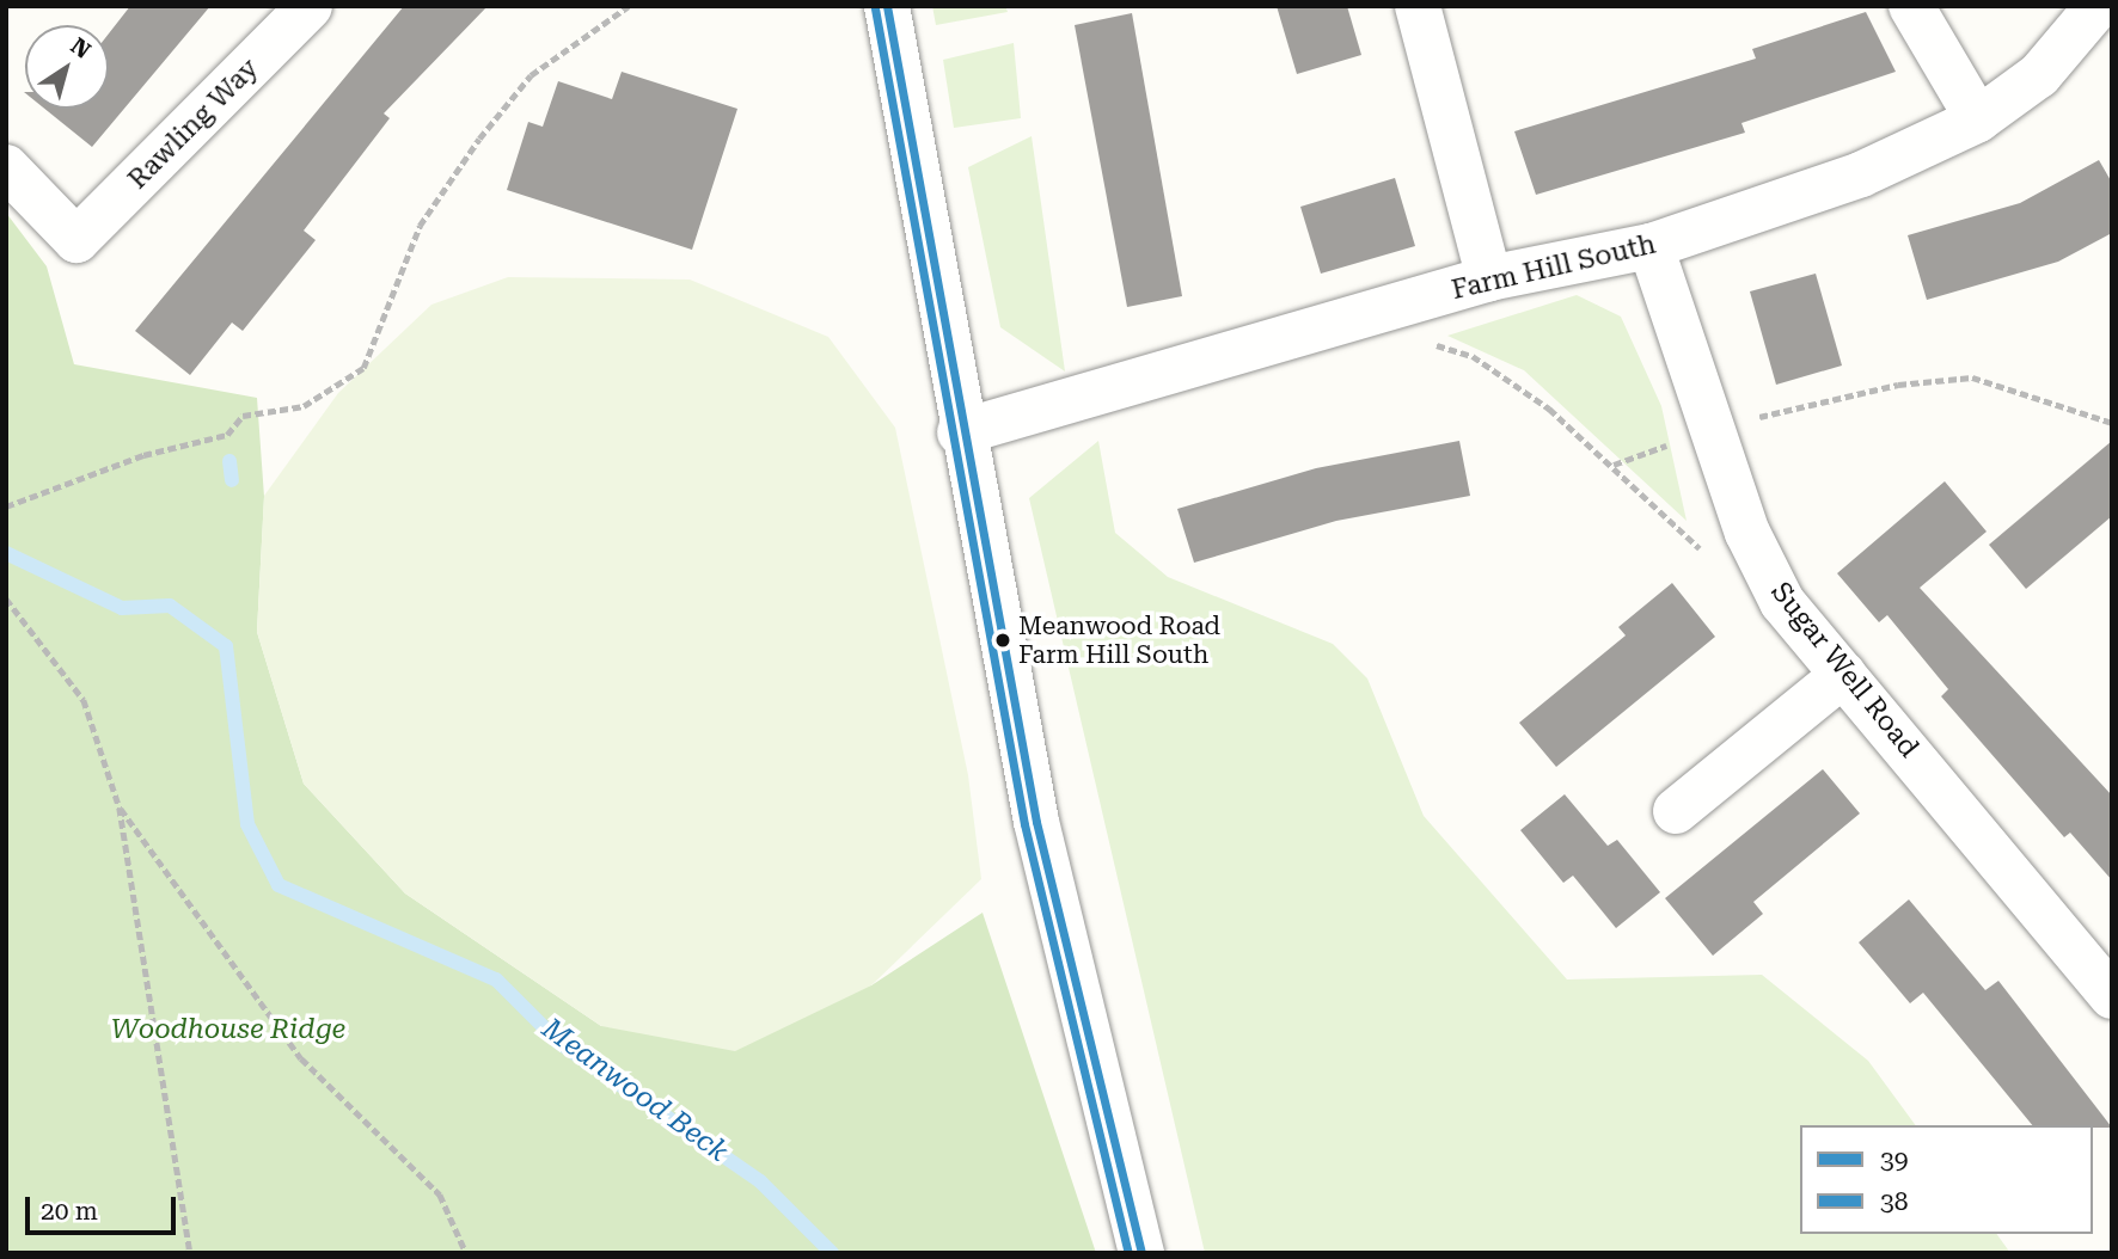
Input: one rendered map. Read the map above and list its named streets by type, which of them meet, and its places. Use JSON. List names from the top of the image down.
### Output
{
  "streets": {
    "street": ["Rawling Way", "Farm Hill South", "Sugar Well Road"]
  },
  "crossings": [
    ["Farm Hill South", "Sugar Well Road"]
  ],
  "water": ["Meanwood Beck"],
  "parks": ["Woodhouse Ridge"],
  "places": ["Meanwood Road Farm Hill South"],
  "lines": ["transit line 39", "transit line 38"],
  "legend": ["39", "38"],
  "scale_bar": "20 m",
  "north": "top right"
}
